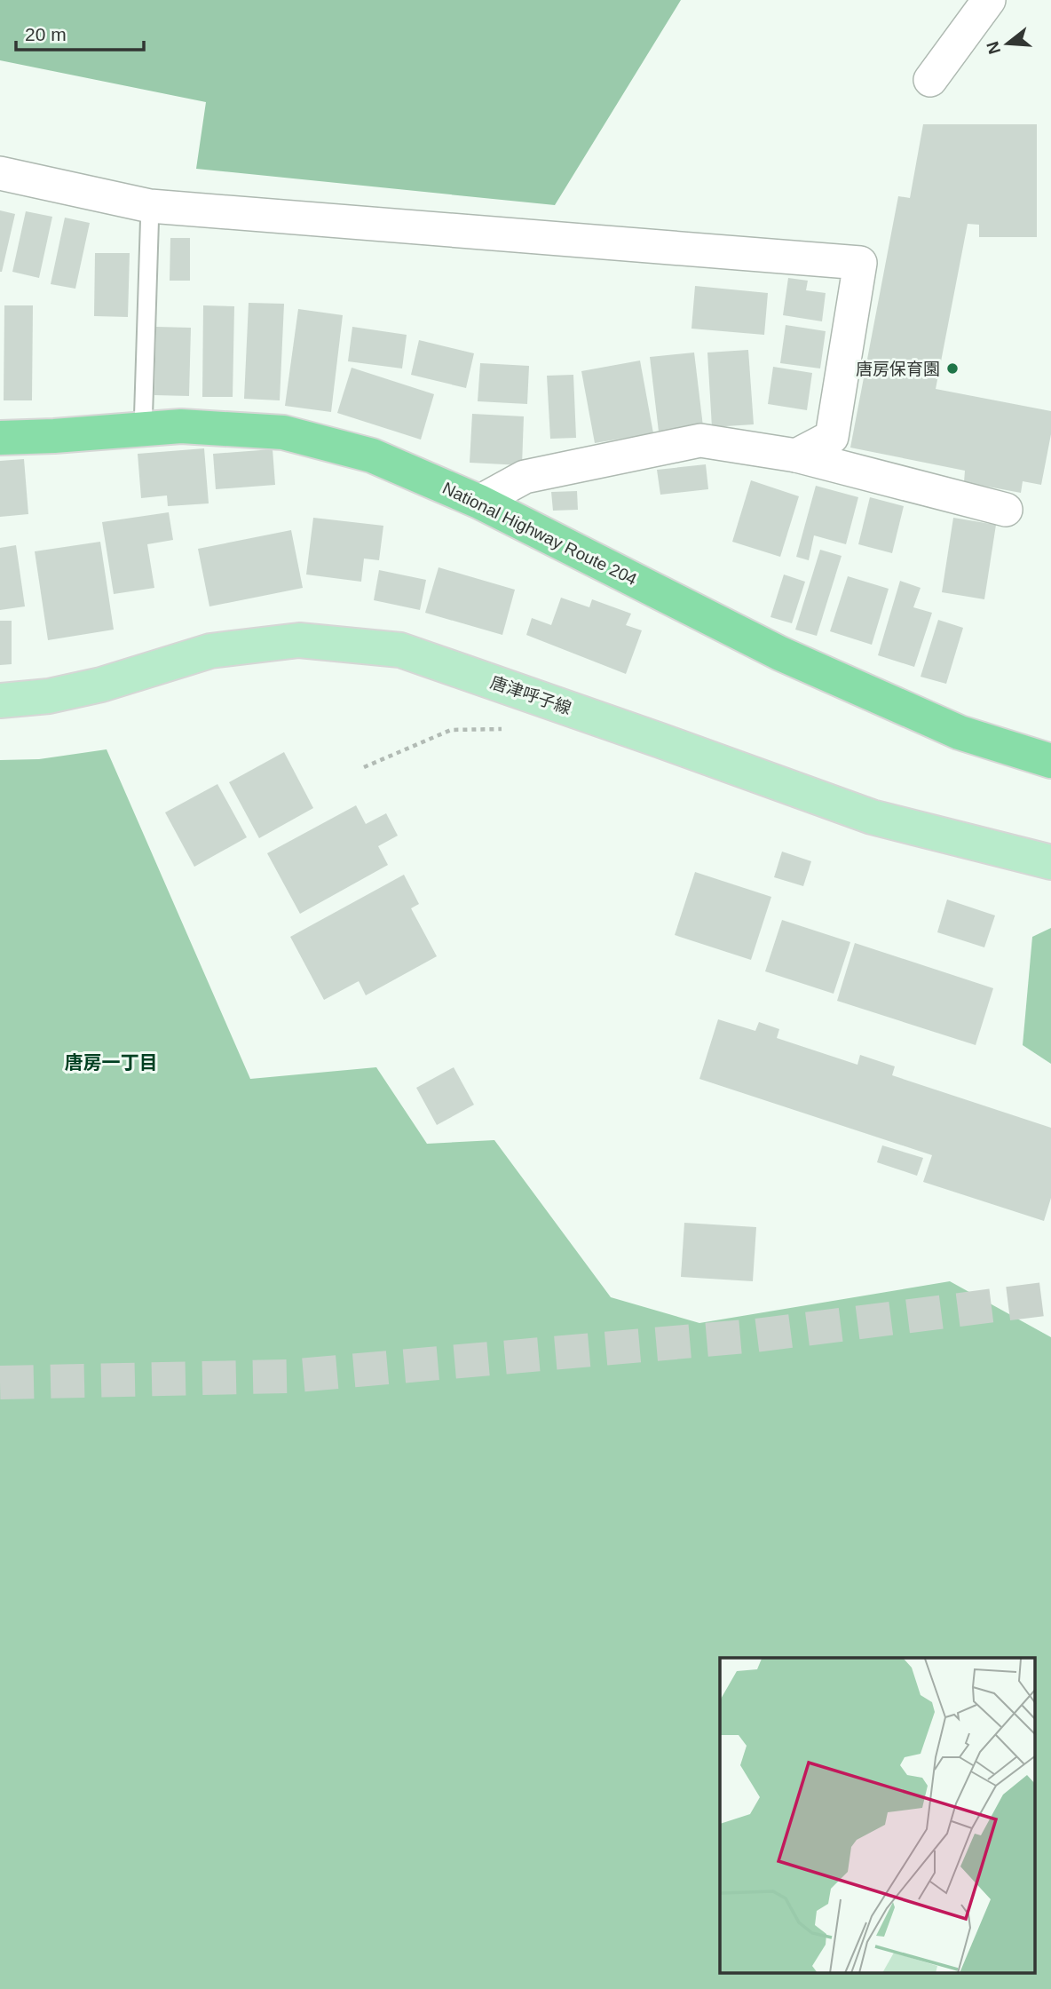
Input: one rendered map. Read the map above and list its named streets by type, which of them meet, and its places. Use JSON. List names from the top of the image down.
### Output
{
  "streets": {
    "highway": ["National Highway Route 204"],
    "main road": ["唐津呼子線"]
  },
  "districts": ["唐房一丁目"],
  "places": ["唐房保育園"],
  "scale_bar": "20 m",
  "north": "left"
}
